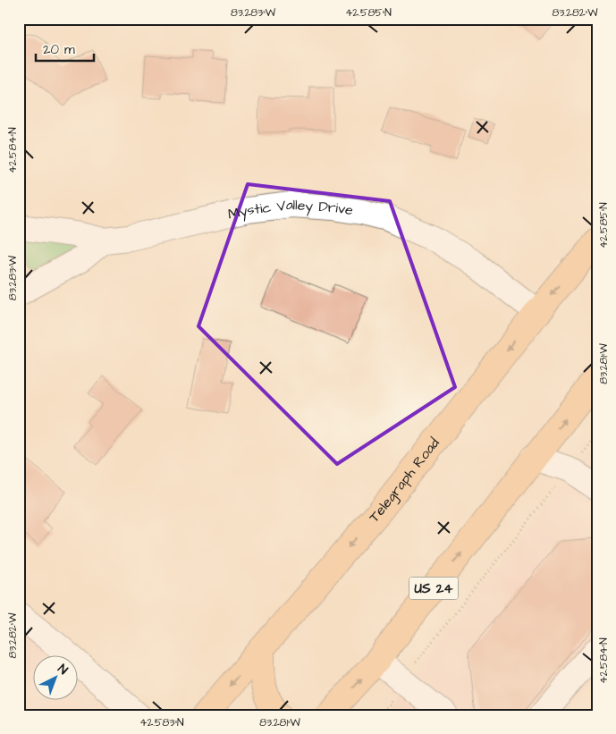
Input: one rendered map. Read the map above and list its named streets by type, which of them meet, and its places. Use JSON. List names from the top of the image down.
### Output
{
  "streets": {
    "highway": ["Telegraph Road", "US 24"],
    "street": ["Mystic Valley Drive"]
  },
  "crossings": [
    ["Mystic Valley Drive", "Telegraph Road"]
  ],
  "scale_bar": "20 m",
  "north": "top right",
  "coordinates": [
    "83.283°W",
    "42.585°N",
    "83.282°W",
    "42.584°N",
    "83.281°W",
    "42.583°N"
  ]
}
